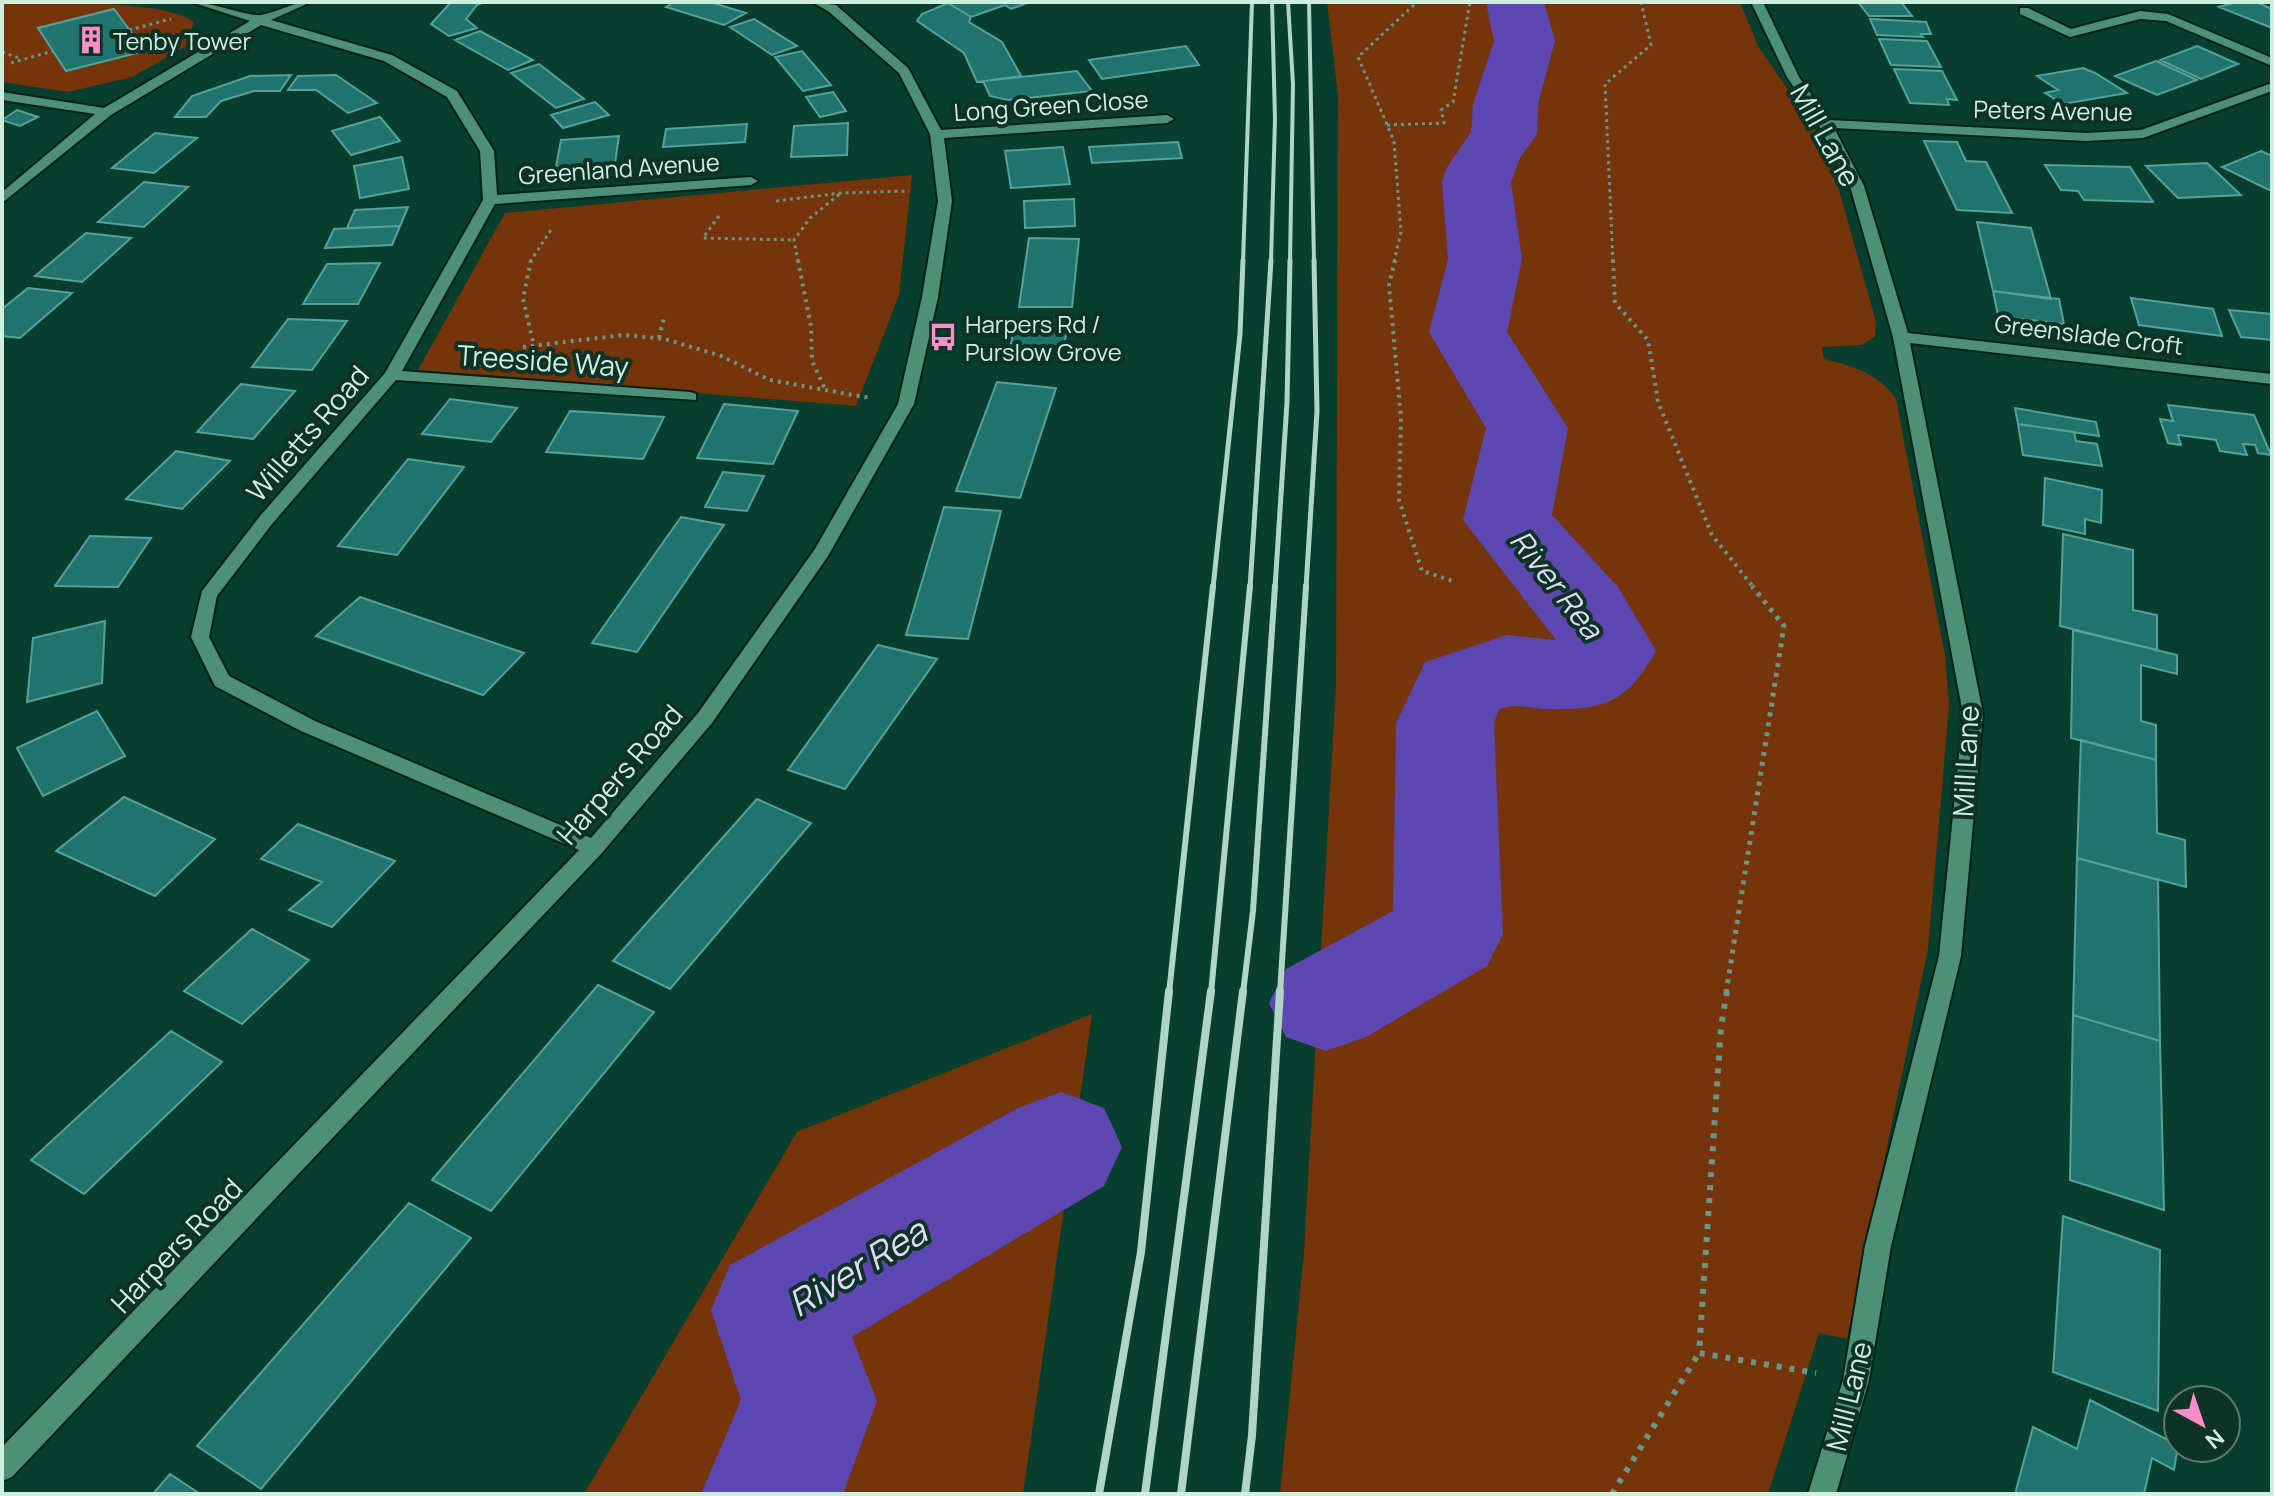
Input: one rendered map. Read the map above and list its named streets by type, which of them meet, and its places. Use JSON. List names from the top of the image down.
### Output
{
  "streets": {
    "street": [
      "Long Green Close",
      "Peters Avenue",
      "Mill Lane",
      "Greenland Avenue",
      "Greenslade Croft",
      "Treeside Way",
      "Willetts Road",
      "Harpers Road"
    ]
  },
  "crossings": [
    ["Long Green Close", "Harpers Road"],
    ["Peters Avenue", "Mill Lane"],
    ["Mill Lane", "Greenslade Croft"],
    ["Greenland Avenue", "Willetts Road"],
    ["Treeside Way", "Willetts Road"],
    ["Willetts Road", "Harpers Road"]
  ],
  "water": ["River Rea"],
  "places": {
    "building": ["Tenby Tower"],
    "bus stop": ["Harpers Rd / Purslow Grove"]
  },
  "north": "bottom right"
}
